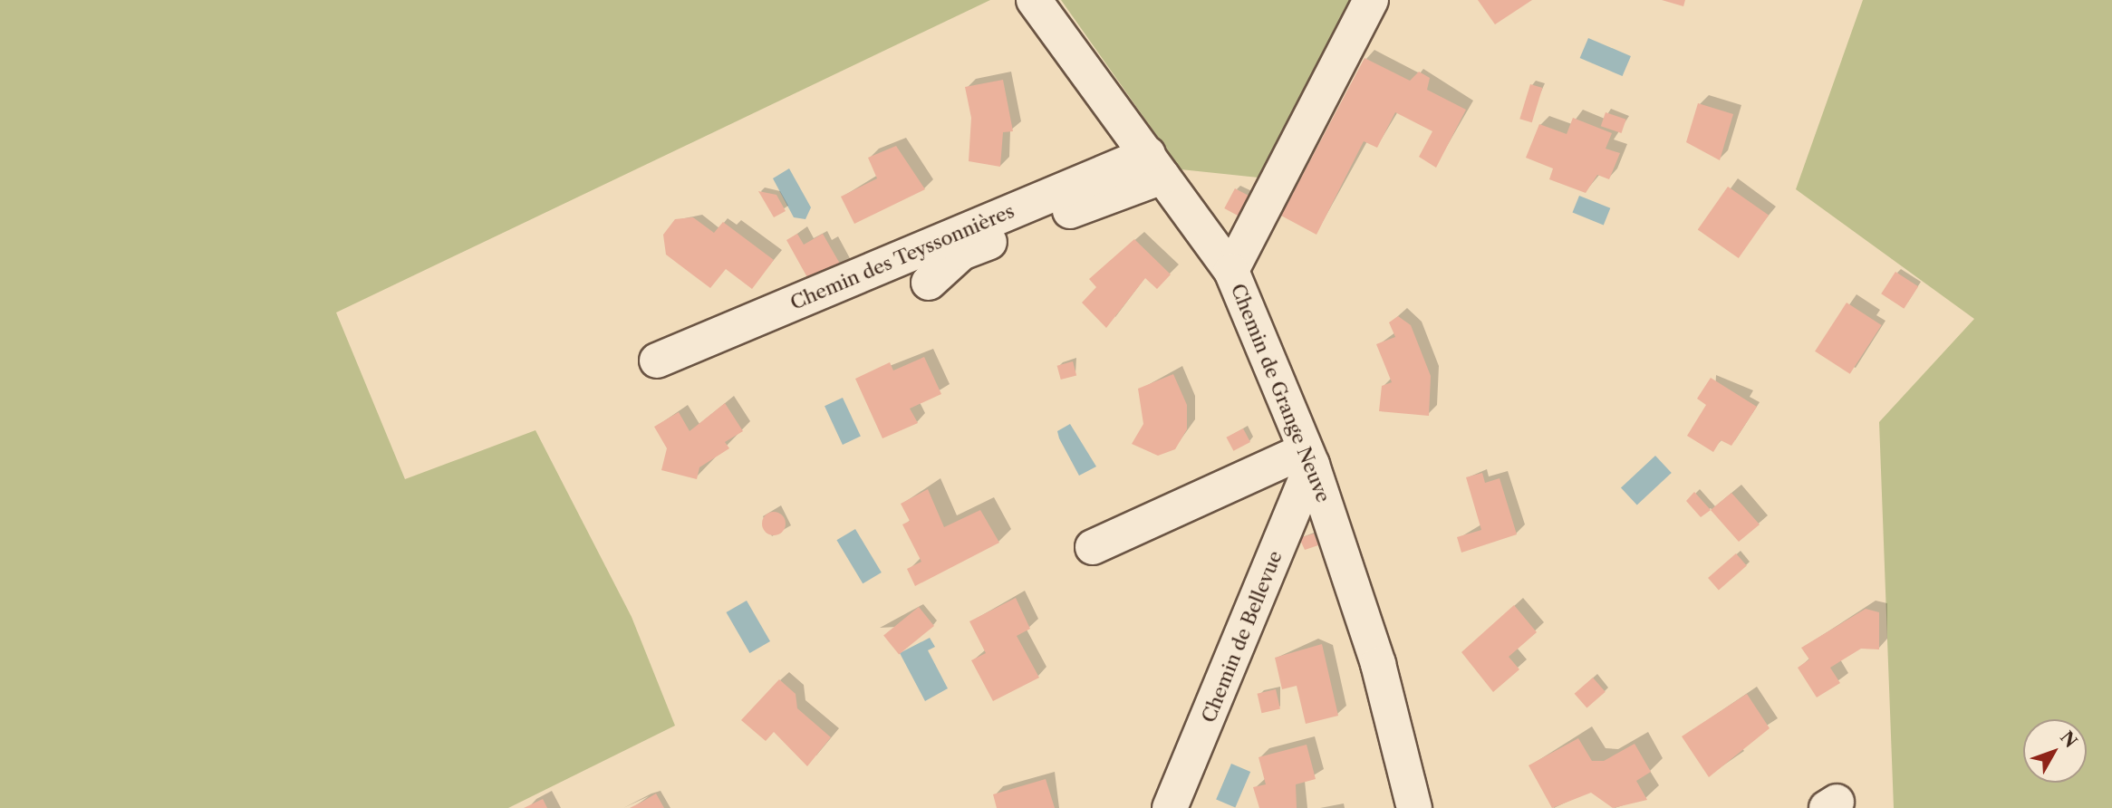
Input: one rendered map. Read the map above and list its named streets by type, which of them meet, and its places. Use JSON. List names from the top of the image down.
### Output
{
  "streets": {
    "street": ["Chemin des Teyssonnières", "Chemin de Grange Neuve", "Chemin de Bellevue"]
  },
  "crossings": [
    ["Chemin de Grange Neuve", "Chemin de Bellevue"]
  ],
  "north": "top right"
}
